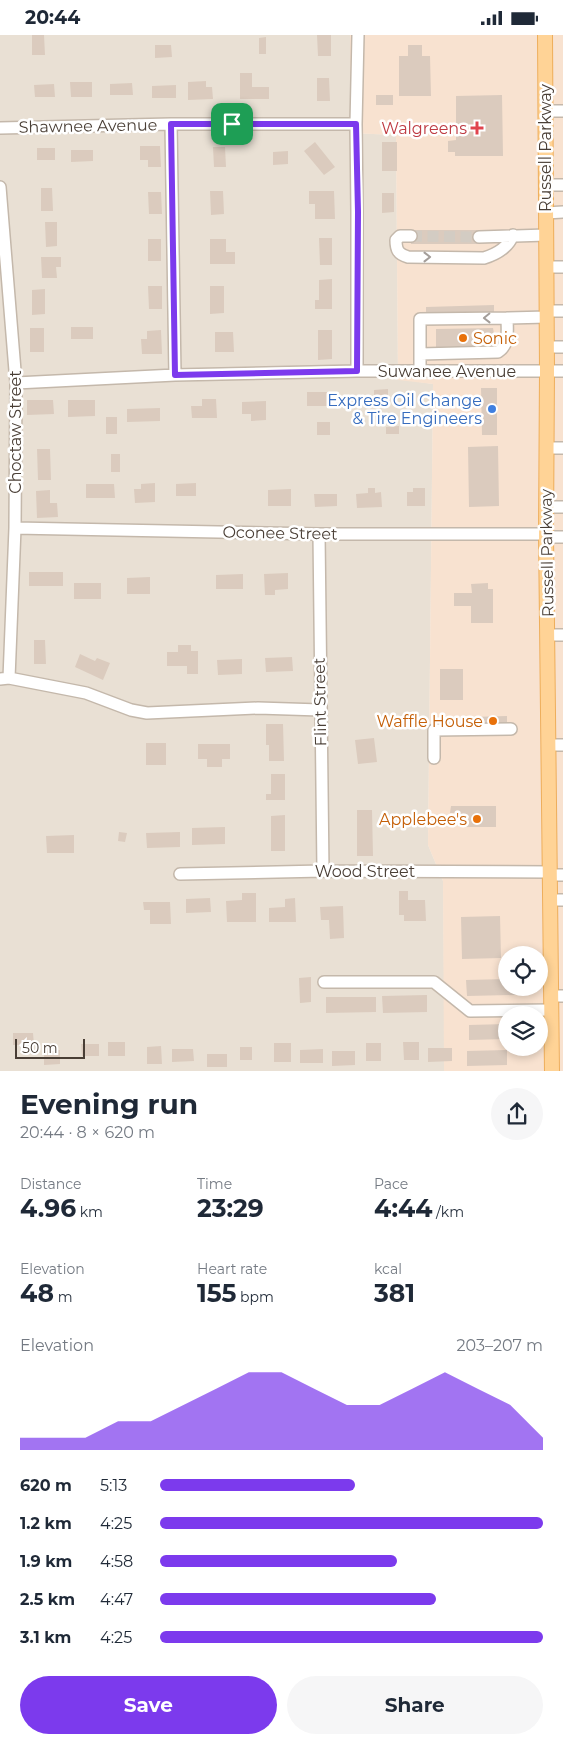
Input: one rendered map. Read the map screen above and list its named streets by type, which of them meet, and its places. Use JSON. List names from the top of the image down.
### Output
{
  "streets": {
    "main road": ["Russell Parkway"],
    "street": [
      "Shawnee Avenue",
      "Suwanee Avenue",
      "Choctaw Street",
      "Oconee Street",
      "Flint Street",
      "Wood Street"
    ]
  },
  "crossings": [
    ["Russell Parkway", "Suwanee Avenue"],
    ["Russell Parkway", "Oconee Street"],
    ["Russell Parkway", "Wood Street"],
    ["Suwanee Avenue", "Choctaw Street"],
    ["Choctaw Street", "Oconee Street"],
    ["Oconee Street", "Flint Street"],
    ["Flint Street", "Wood Street"]
  ],
  "places": {
    "health": ["Walgreens"],
    "other": [
      "Sonic",
      "Express Oil Change & Tire Engineers",
      "Waffle House",
      "Applebee's"
    ]
  },
  "scale_bar": "50 m",
  "page": {
    "status": "20:44",
    "scale": "50 m",
    "heading": ["Evening run", "20:44 · 8 × 620 m"],
    "stats": [
      ["Distance", "4.96 km"],
      ["Time", "23:29"],
      ["Pace", "4:44 /km"],
      ["Elevation", "48 m"],
      ["Heart rate", "155 bpm"],
      ["kcal", "381"]
    ],
    "chart": ["Elevation", "203–207 m"],
    "list": [
      {
        "name": "620 m",
        "note": "5:13"
      },
      {
        "name": "1.2 km",
        "note": "4:25"
      },
      {
        "name": "1.9 km",
        "note": "4:58"
      },
      {
        "name": "2.5 km",
        "note": "4:47"
      },
      {
        "name": "3.1 km",
        "note": "4:25"
      }
    ],
    "buttons": ["Save", "Share"]
  }
}
